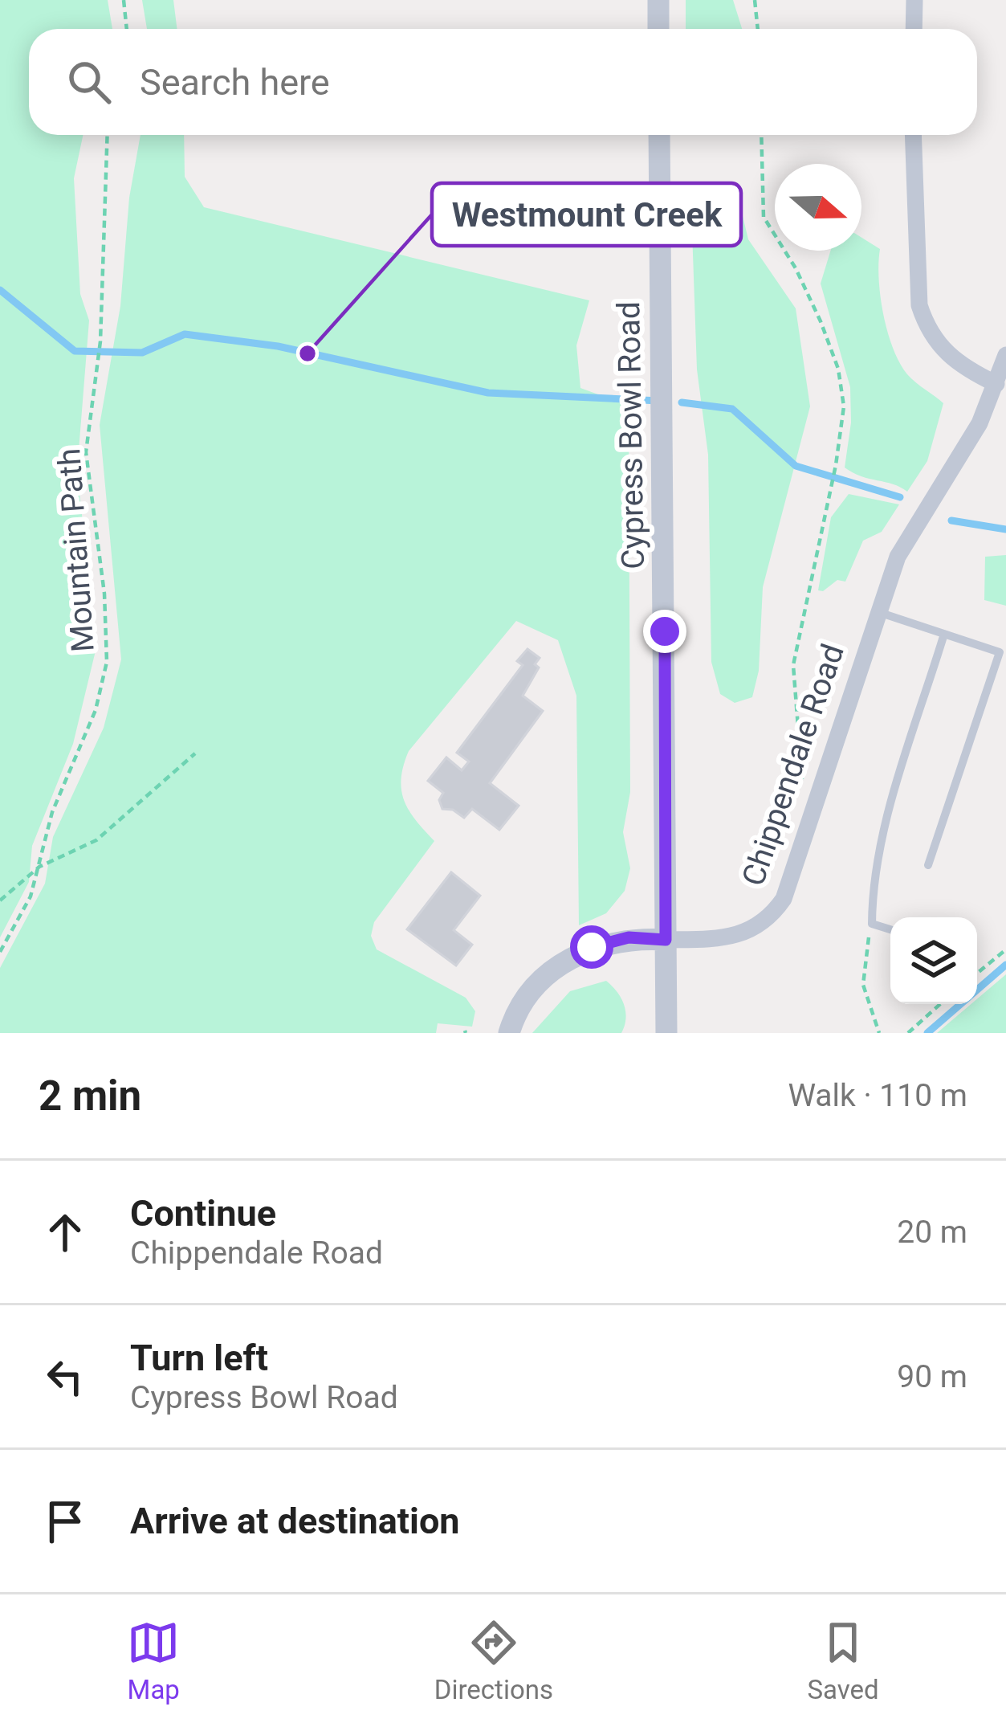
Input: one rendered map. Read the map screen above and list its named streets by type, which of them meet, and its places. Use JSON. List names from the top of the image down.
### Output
{
  "streets": {
    "street": ["Cypress Bowl Road", "Chippendale Road"],
    "path": ["Mountain Path"]
  },
  "crossings": [
    ["Cypress Bowl Road", "Chippendale Road"]
  ],
  "places": ["Westmount Creek"],
  "north": "right",
  "page": {
    "search": "Search here",
    "heading": ["2 min", "Walk · 110 m"],
    "list": [
      ["Continue", "Chippendale Road", "20 m"],
      ["Turn left", "Cypress Bowl Road", "90 m"],
      "Arrive at destination"
    ],
    "nav": ["Map", "Directions", "Saved"]
  }
}
